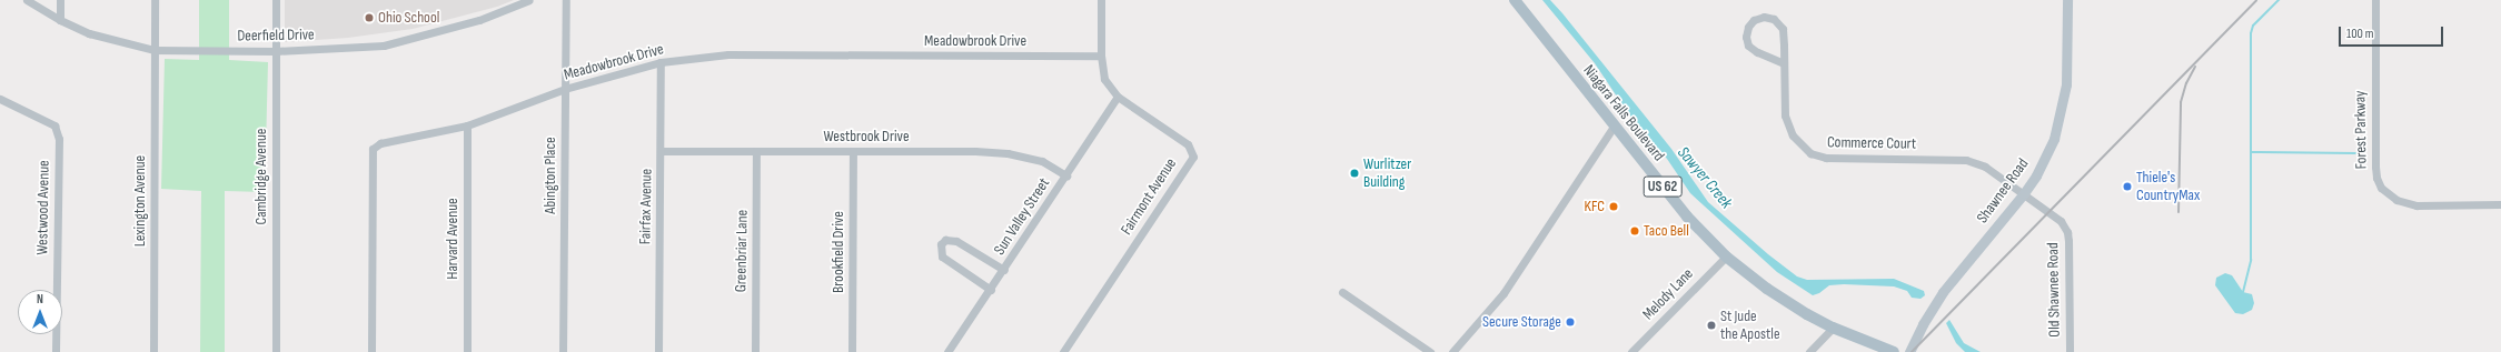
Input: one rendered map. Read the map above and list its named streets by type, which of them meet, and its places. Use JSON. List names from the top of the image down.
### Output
{
  "streets": {
    "main road": ["Niagara Falls Boulevard", "US 62", "Shawnee Road"],
    "street": [
      "Deerfield Drive",
      "Meadowbrook Drive",
      "Forest Parkway",
      "Westbrook Drive",
      "Commerce Court",
      "Abington Place",
      "Cambridge Avenue",
      "Fairmont Avenue",
      "Lexington Avenue",
      "Fairfax Avenue",
      "Westwood Avenue",
      "Sun Valley Street",
      "Harvard Avenue",
      "Greenbriar Lane",
      "Brookfield Drive",
      "Old Shawnee Road",
      "Melody Lane"
    ]
  },
  "crossings": [
    ["Deerfield Drive", "Cambridge Avenue"],
    ["Deerfield Drive", "Lexington Avenue"],
    ["Meadowbrook Drive", "Abington Place"],
    ["Meadowbrook Drive", "Fairmont Avenue"],
    ["Meadowbrook Drive", "Fairfax Avenue"],
    ["Meadowbrook Drive", "Harvard Avenue"],
    ["Niagara Falls Boulevard", "Melody Lane"],
    ["Westbrook Drive", "Fairfax Avenue"],
    ["Westbrook Drive", "Sun Valley Street"],
    ["Westbrook Drive", "Greenbriar Lane"],
    ["Westbrook Drive", "Brookfield Drive"],
    ["Commerce Court", "Shawnee Road"],
    ["Commerce Court", "Old Shawnee Road"],
    ["Shawnee Road", "Old Shawnee Road"],
    ["Fairmont Avenue", "Sun Valley Street"]
  ],
  "water": ["Sawyer Creek"],
  "places": [
    "Ohio School",
    "Wurlitzer Building",
    "Thiele's CountryMax",
    "KFC",
    "Taco Bell",
    "Secure Storage",
    "St Jude the Apostle"
  ],
  "scale_bar": "100 m",
  "north": "top"
}
